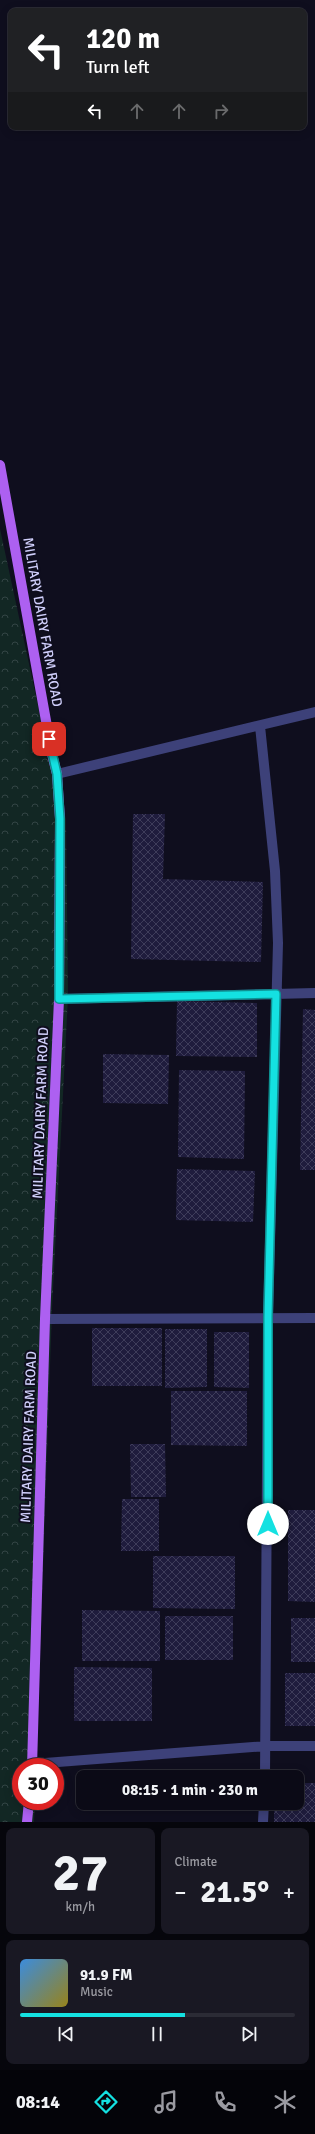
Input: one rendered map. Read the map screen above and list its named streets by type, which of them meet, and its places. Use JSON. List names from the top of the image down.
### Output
{
  "streets": {
    "main road": ["MILITARY DAIRY FARM ROAD"]
  },
  "page": {
    "turn": ["120 m", "Turn left"],
    "limit": "30",
    "trip": "08:15 · 1 min · 230 m",
    "tile": [
      ["27", "km/h"],
      "Climate"
    ],
    "heat": ["−", "21.5°", "+"],
    "song": ["91.9 FM", "Music"],
    "tabs": "08:14"
  }
}
